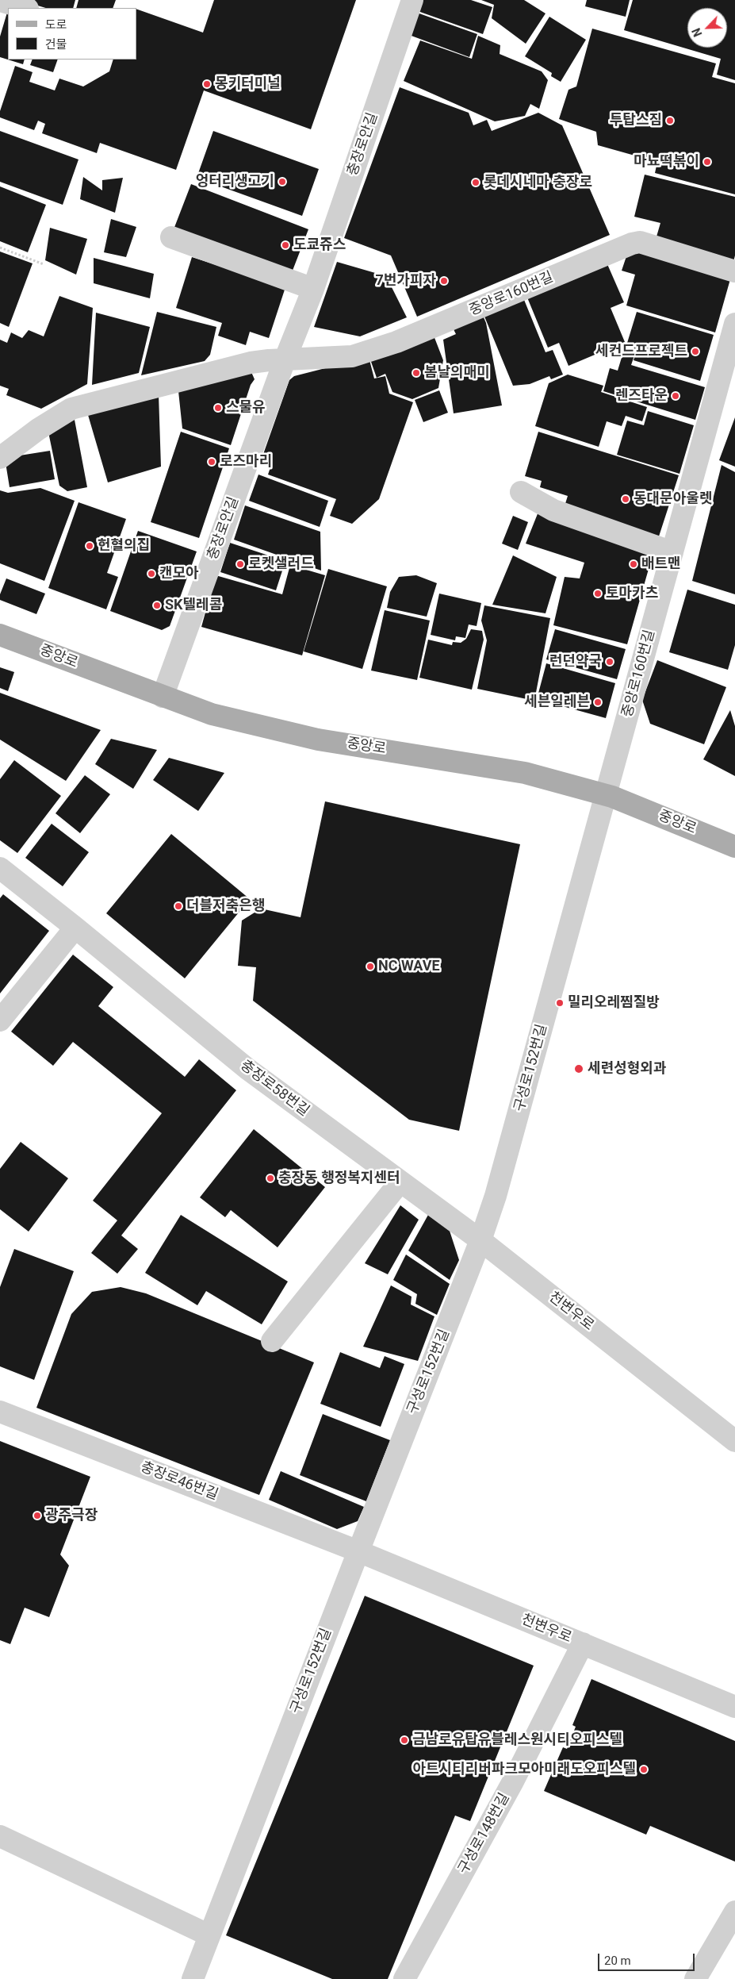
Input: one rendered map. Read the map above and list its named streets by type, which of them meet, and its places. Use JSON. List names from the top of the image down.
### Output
{
  "streets": {
    "main road": ["중앙로"],
    "street": [
      "충장로안길",
      "중앙로160번길",
      "구성로152번길",
      "충장로58번길",
      "천변우로",
      "충장로46번길",
      "구성로148번길"
    ]
  },
  "crossings": [
    ["충장로안길", "중앙로160번길"],
    ["충장로안길", "중앙로"],
    ["중앙로160번길", "중앙로"],
    ["중앙로160번길", "구성로152번길"],
    ["중앙로", "구성로152번길"],
    ["구성로152번길", "충장로58번길"],
    ["구성로152번길", "천변우로"],
    ["구성로152번길", "충장로46번길"],
    ["충장로58번길", "천변우로"],
    ["천변우로", "충장로46번길"],
    ["천변우로", "구성로148번길"]
  ],
  "places": [
    "몽키터미널",
    "투탑스짐",
    "마뇨떡볶이",
    "엉터리생고기",
    "롯데시네마 충장로",
    "도쿄쥬스",
    "7번가피자",
    "세컨드프로젝트",
    "봄날의매미",
    "렌즈타운",
    "스물유",
    "로즈마리",
    "동대문아울렛",
    "헌혈의집",
    "로켓샐러드",
    "배트맨",
    "캔모아",
    "토마카츠",
    "SK텔레콤",
    "런던약국",
    "세븐일레븐",
    "더블저축은행",
    "NC WAVE",
    "밀리오레찜질방",
    "세련성형외과",
    "충장동 행정복지센터",
    "광주극장",
    "금남로유탑유블레스원시티오피스텔",
    "아트시티리버파크모아미래도오피스텔"
  ],
  "legend": ["도로", "건물"],
  "scale_bar": "20 m",
  "north": "bottom left"
}
